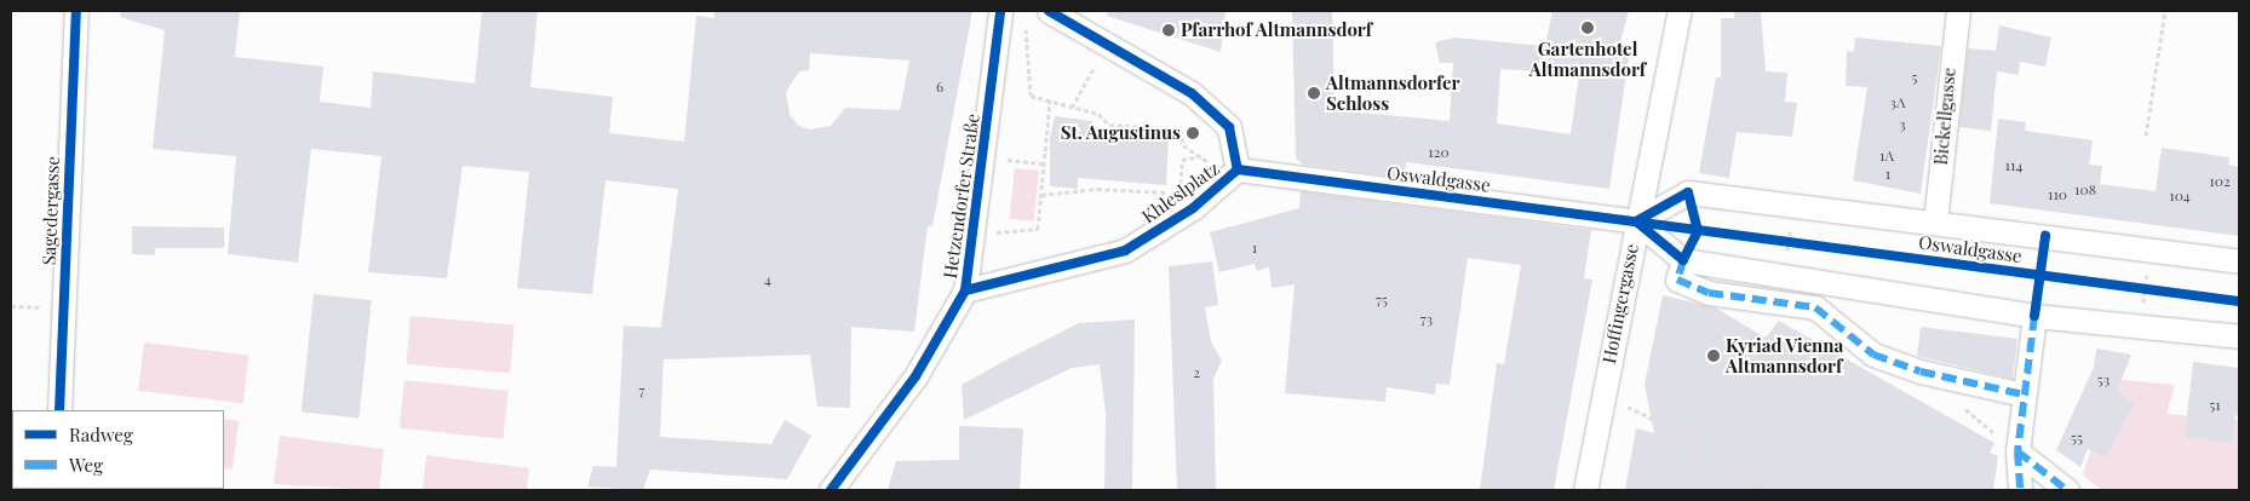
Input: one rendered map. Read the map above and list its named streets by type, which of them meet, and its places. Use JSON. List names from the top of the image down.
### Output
{
  "streets": {
    "street": [
      "Bickellgasse",
      "Oswaldgasse",
      "Khleslplatz",
      "Hetzendorfer Straße",
      "Sagedergasse",
      "Hoffingergasse"
    ]
  },
  "crossings": [
    ["Bickellgasse", "Oswaldgasse"],
    ["Oswaldgasse", "Khleslplatz"],
    ["Oswaldgasse", "Hoffingergasse"],
    ["Khleslplatz", "Hetzendorfer Straße"]
  ],
  "places": [
    "Gartenhotel Altmannsdorf",
    "Pfarrhof Altmannsdorf",
    "Altmannsdorfer Schloss",
    "St. Augustinus",
    "Kyriad Vienna Altmannsdorf"
  ],
  "house_numbers": [
    "5",
    "6",
    "3A",
    "3",
    "120",
    "1A",
    "114",
    "1",
    "102",
    "108",
    "110",
    "104",
    "1",
    "4",
    "75",
    "73",
    "2",
    "53",
    "7",
    "51",
    "55"
  ],
  "legend": ["Radweg", "Weg"]
}
